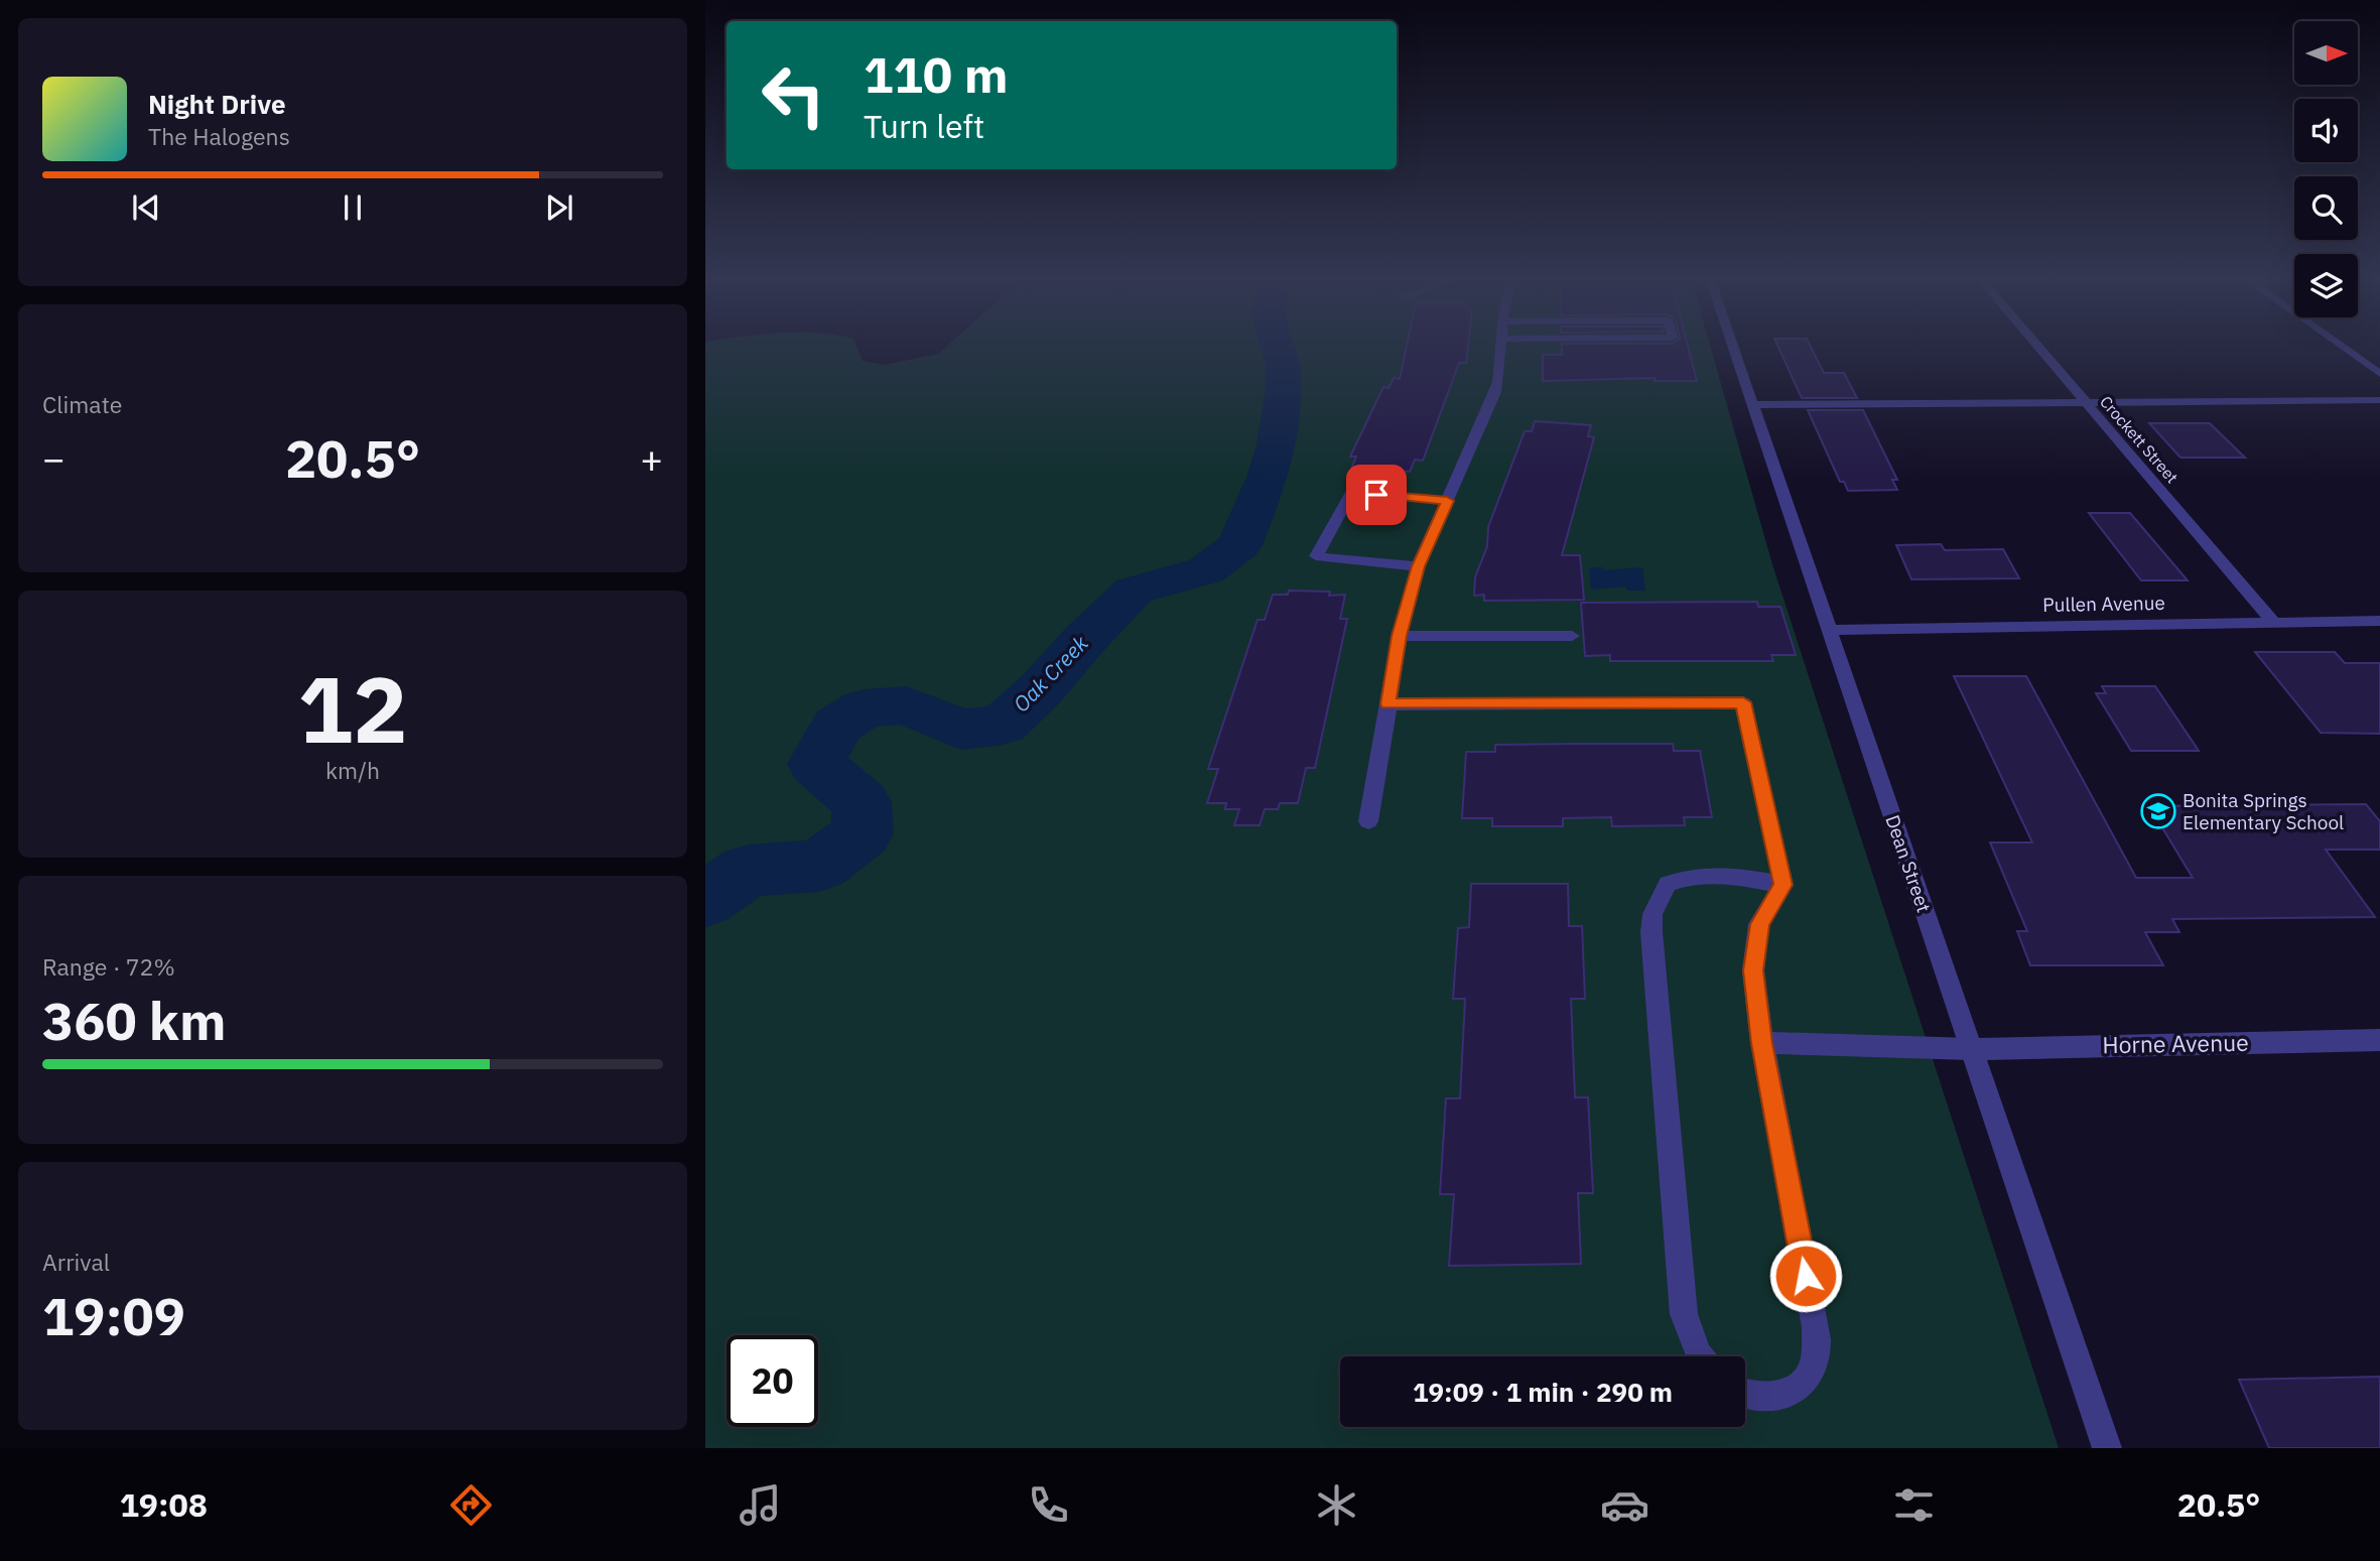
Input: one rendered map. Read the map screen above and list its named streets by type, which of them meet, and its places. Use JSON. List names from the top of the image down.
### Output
{
  "streets": {
    "street": [
      "Crockett Street",
      "Pullen Avenue",
      "Dean Street",
      "Horne Avenue"
    ]
  },
  "crossings": [
    ["Crockett Street", "Pullen Avenue"],
    ["Pullen Avenue", "Dean Street"],
    ["Dean Street", "Horne Avenue"]
  ],
  "water": ["Oak Creek"],
  "places": {
    "school or university": ["Bonita Springs Elementary School"]
  },
  "north": "right",
  "page": {
    "turn": ["110 m", "Turn left"],
    "song": ["Night Drive", "The Halogens"],
    "tile": [
      "Climate",
      ["12", "km/h"],
      ["Range · 72%", "360 km"],
      ["Arrival", "19:09"]
    ],
    "heat": ["−", "20.5°", "+"],
    "limit": "20",
    "trip": "19:09 · 1 min · 290 m",
    "tabs": ["19:08", "20.5°"]
  }
}
